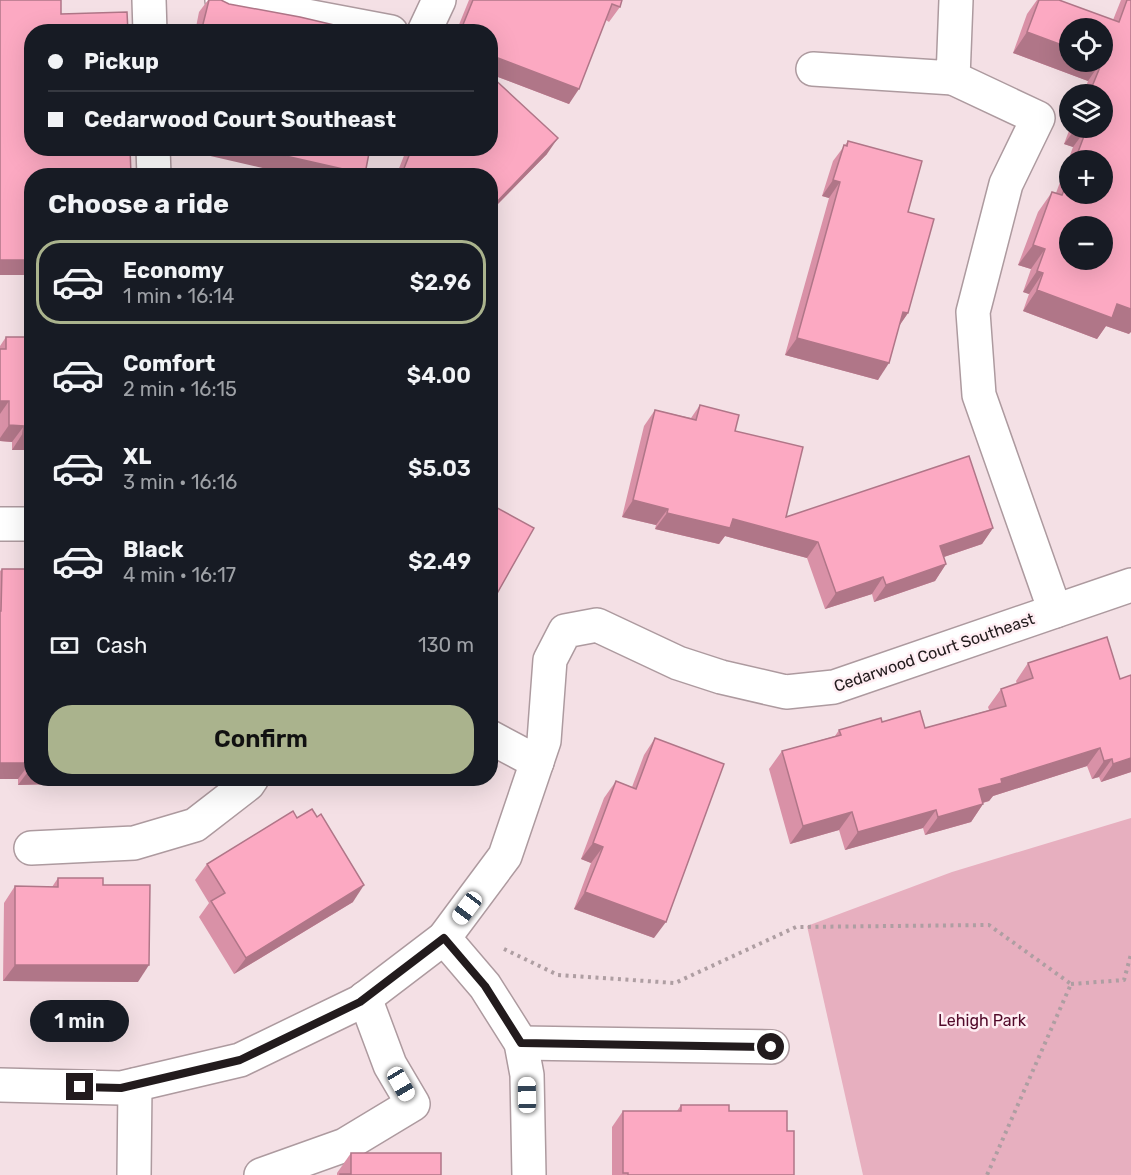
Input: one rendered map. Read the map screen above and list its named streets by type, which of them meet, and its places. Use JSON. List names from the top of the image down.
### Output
{
  "streets": {
    "street": ["Cedarwood Court Southeast"]
  },
  "parks": ["Lehigh Park"],
  "page": {
    "map_buttons": ["+", "−"],
    "banner": ["Pickup", "Cedarwood Court Southeast"],
    "heading": "Choose a ride",
    "list": [
      {
        "name": "Economy",
        "note": "1 min · 16:14",
        "value": "$2.96"
      },
      {
        "name": "Comfort",
        "note": "2 min · 16:15",
        "value": "$4.00"
      },
      {
        "name": "XL",
        "note": "3 min · 16:16",
        "value": "$5.03"
      },
      {
        "name": "Black",
        "note": "4 min · 16:17",
        "value": "$2.49"
      }
    ],
    "pay": ["Cash", "130 m"],
    "buttons": "Confirm",
    "bubble": "1 min"
  }
}
